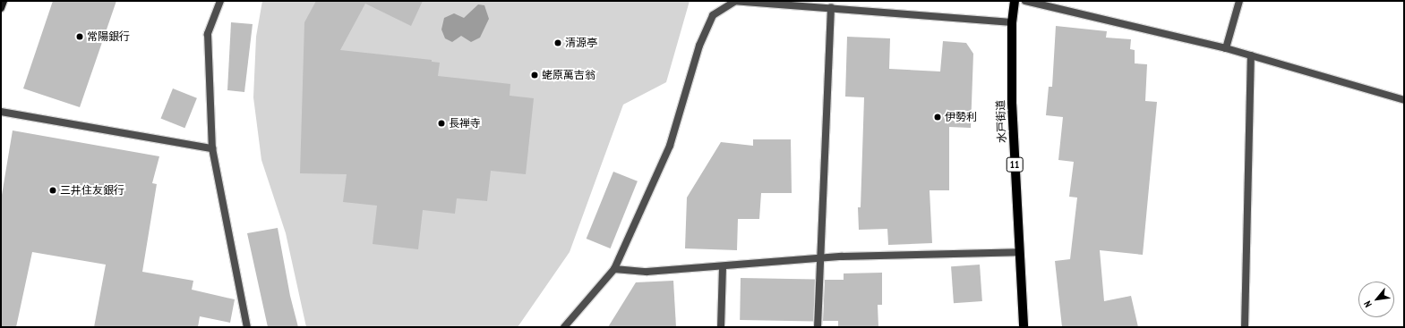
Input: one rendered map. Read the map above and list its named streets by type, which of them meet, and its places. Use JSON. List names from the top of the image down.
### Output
{
  "streets": {
    "main road": ["水戸街道", "11"]
  },
  "places": [
    "常陽銀行",
    "清源亭",
    "蛯原萬吉翁",
    "伊勢利",
    "長禅寺",
    "三井住友銀行"
  ],
  "north": "bottom left"
}
